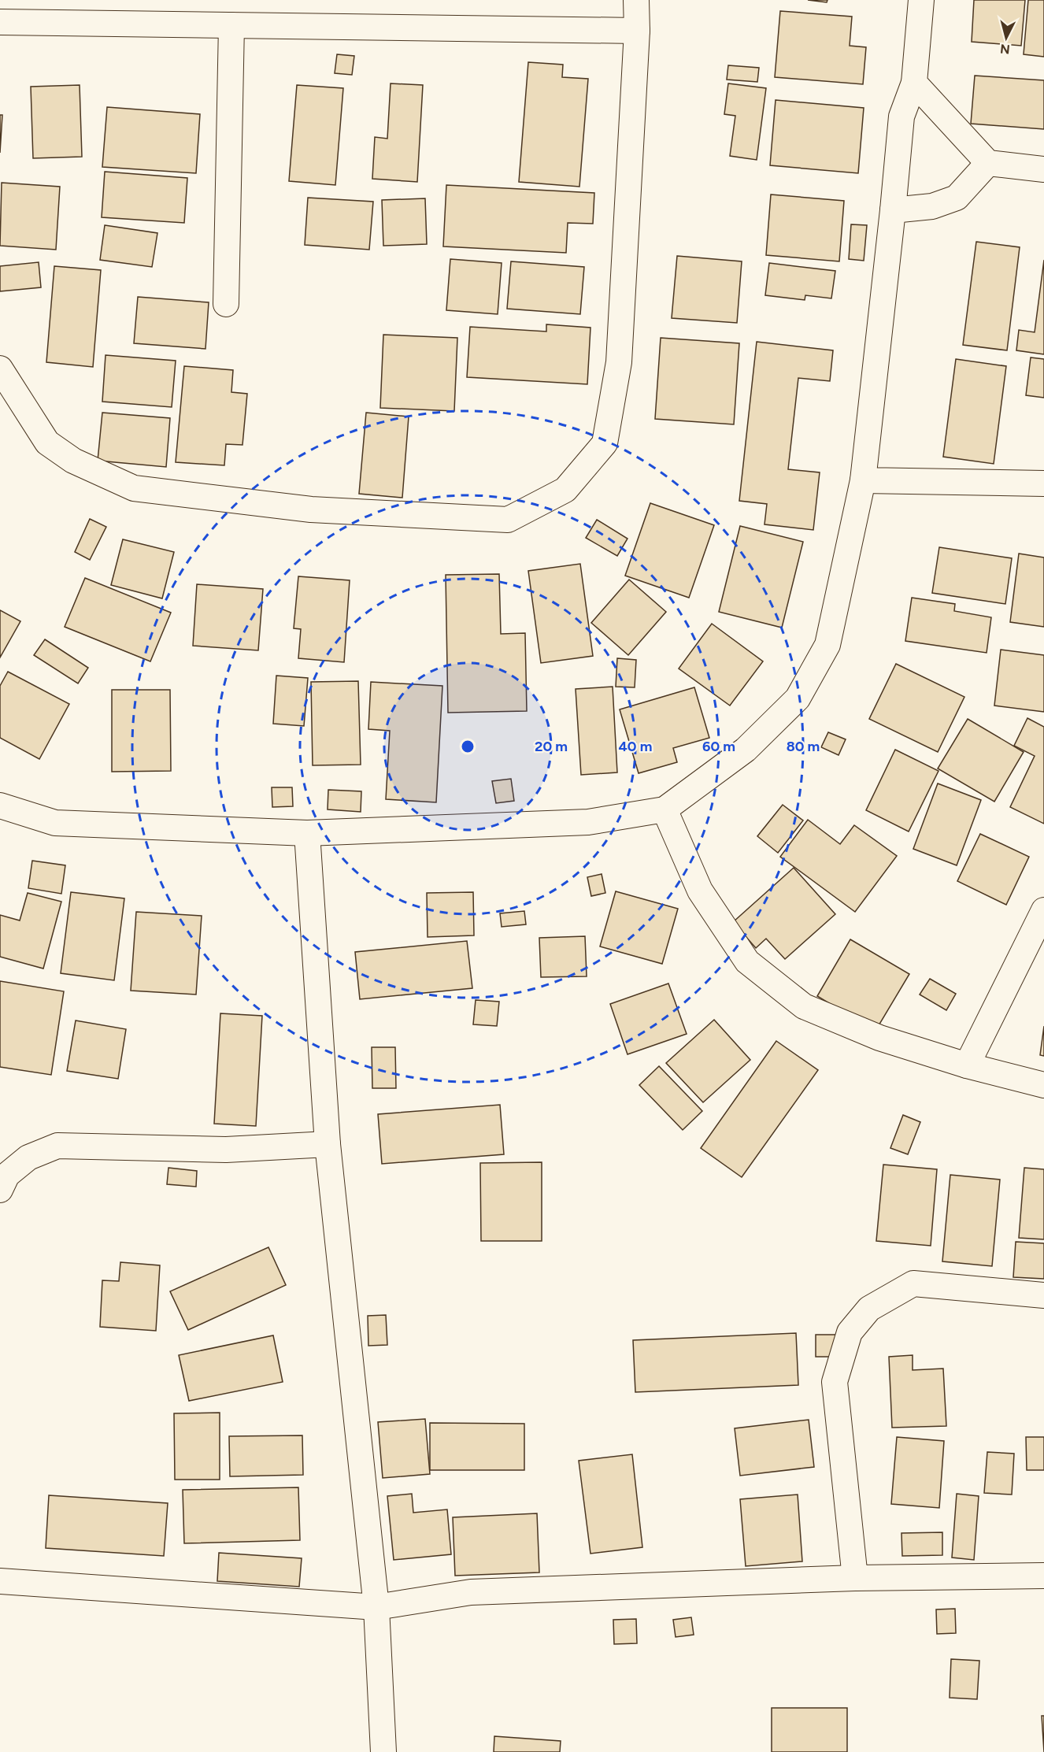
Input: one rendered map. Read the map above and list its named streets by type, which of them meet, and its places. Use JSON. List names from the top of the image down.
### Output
{
  "north": "bottom",
  "rings": [
    "20 m",
    "40 m",
    "60 m",
    "80 m"
  ]
}
